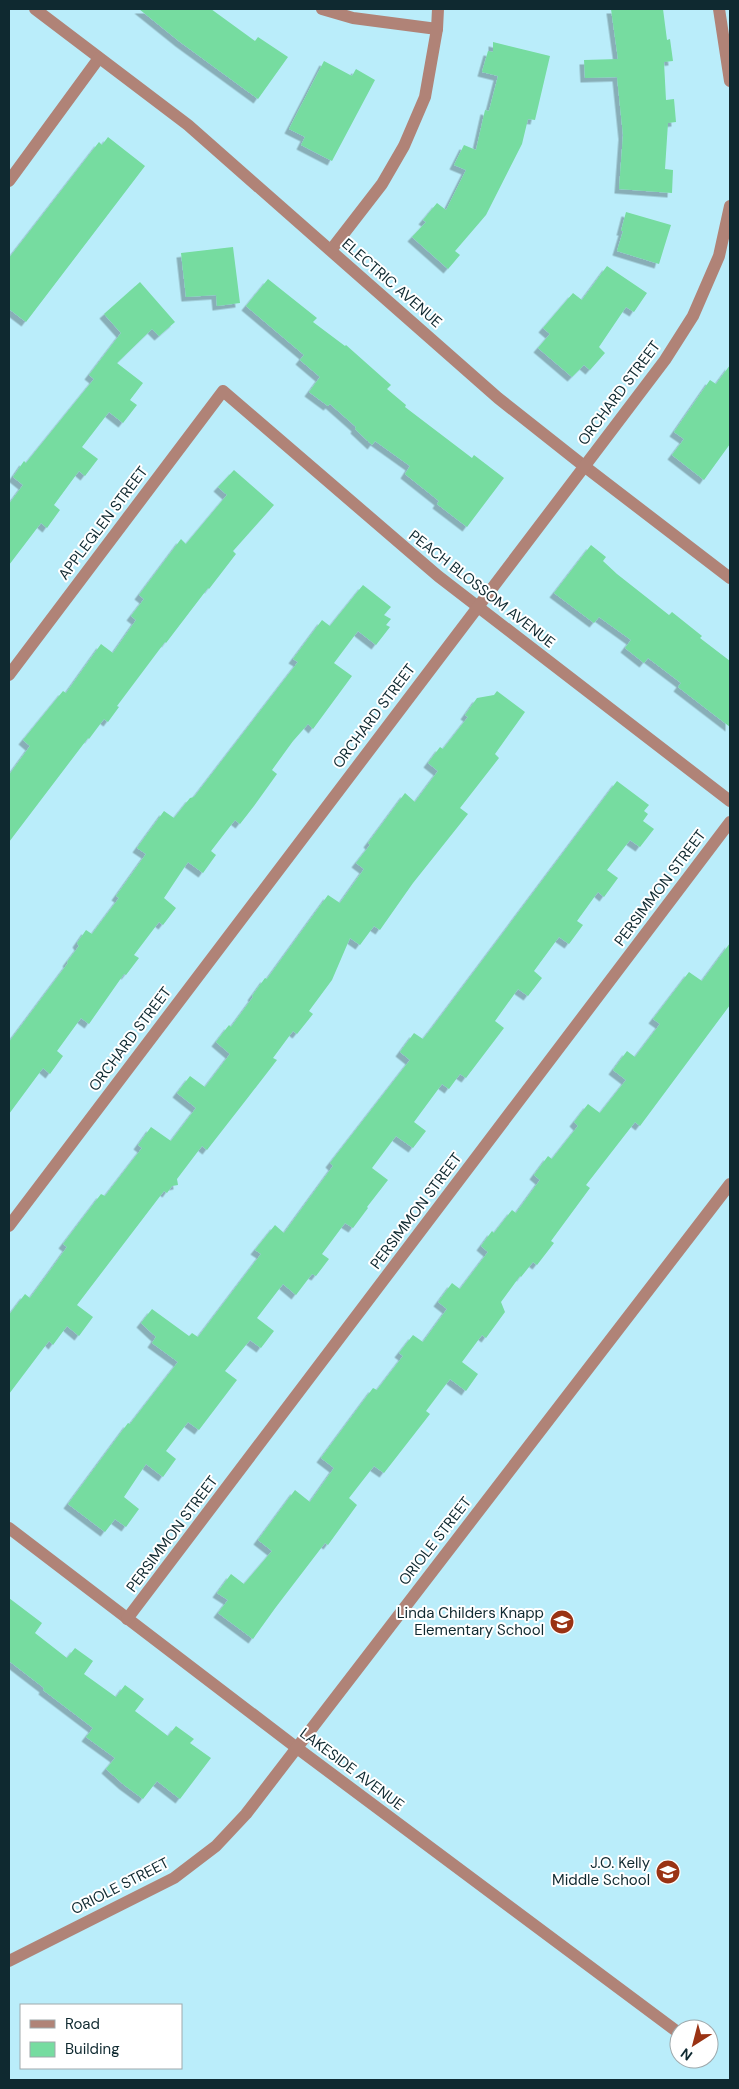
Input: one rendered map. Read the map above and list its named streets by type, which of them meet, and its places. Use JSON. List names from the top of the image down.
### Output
{
  "streets": {
    "street": [
      "ELECTRIC AVENUE",
      "ORCHARD STREET",
      "APPLEGLEN STREET",
      "PEACH BLOSSOM AVENUE",
      "PERSIMMON STREET",
      "ORIOLE STREET",
      "LAKESIDE AVENUE"
    ]
  },
  "crossings": [
    ["ELECTRIC AVENUE", "ORCHARD STREET"],
    ["ORCHARD STREET", "PEACH BLOSSOM AVENUE"],
    ["APPLEGLEN STREET", "PEACH BLOSSOM AVENUE"],
    ["PERSIMMON STREET", "LAKESIDE AVENUE"],
    ["ORIOLE STREET", "LAKESIDE AVENUE"]
  ],
  "places": {
    "school or university": ["Linda Childers Knapp Elementary School", "J.O. Kelly Middle School"]
  },
  "legend": ["Road", "Building"],
  "north": "bottom left"
}
